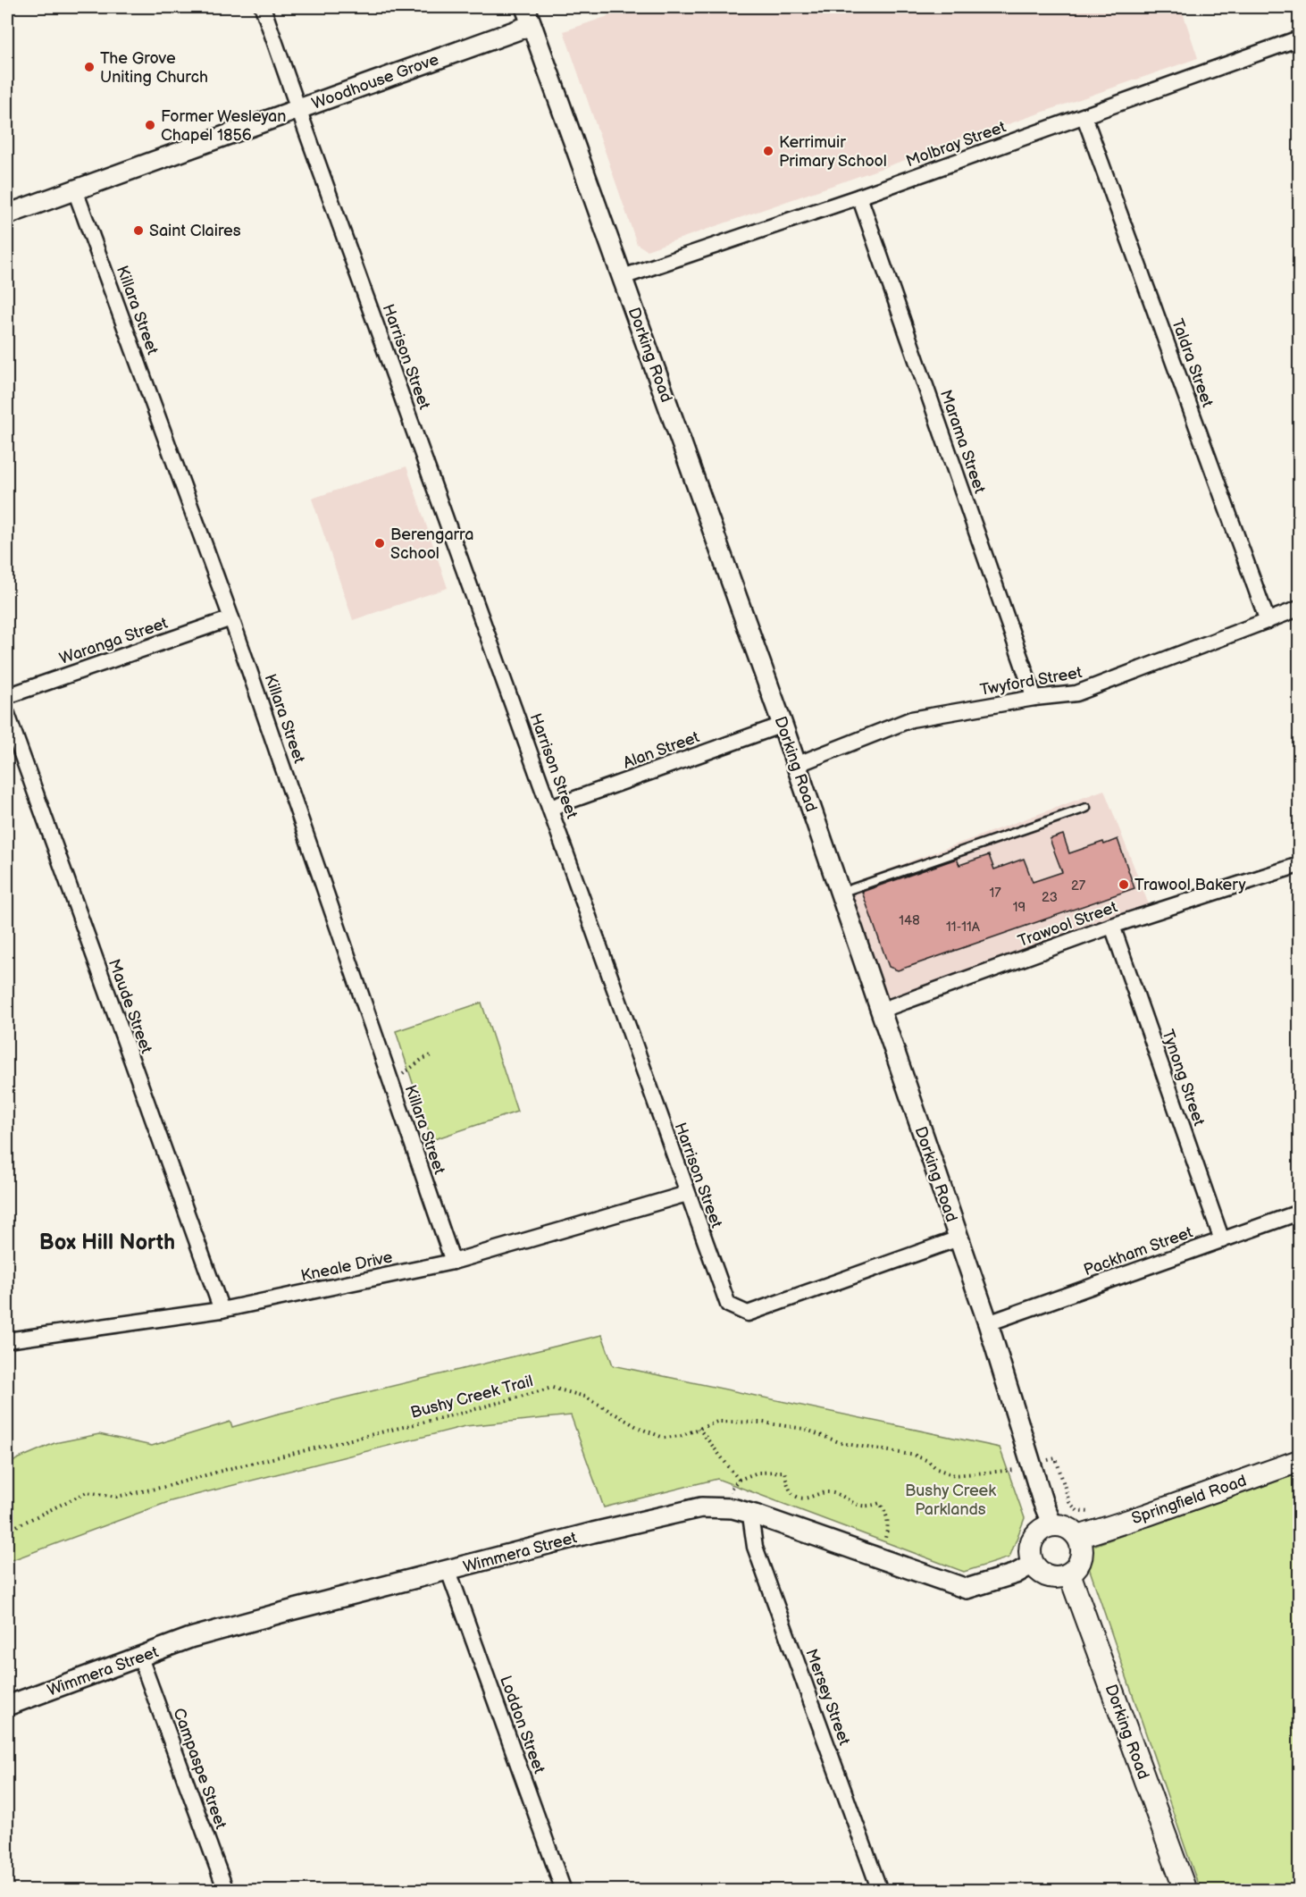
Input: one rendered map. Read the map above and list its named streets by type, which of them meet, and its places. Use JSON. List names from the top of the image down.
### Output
{
  "streets": {
    "main road": ["Dorking Road", "Springfield Road"],
    "street": [
      "Woodhouse Grove",
      "Molbray Street",
      "Killara Street",
      "Harrison Street",
      "Taldra Street",
      "Marama Street",
      "Waranga Street",
      "Twyford Street",
      "Alan Street",
      "Trawool Street",
      "Maude Street",
      "Tynong Street",
      "Packham Street",
      "Kneale Drive",
      "Wimmera Street",
      "Mersey Street",
      "Loddon Street",
      "Campaspe Street"
    ],
    "path": ["Bushy Creek Trail"]
  },
  "crossings": [
    ["Woodhouse Grove", "Killara Street"],
    ["Woodhouse Grove", "Dorking Road"],
    ["Woodhouse Grove", "Harrison Street"],
    ["Molbray Street", "Dorking Road"],
    ["Molbray Street", "Taldra Street"],
    ["Molbray Street", "Marama Street"],
    ["Killara Street", "Waranga Street"],
    ["Killara Street", "Kneale Drive"],
    ["Dorking Road", "Harrison Street"],
    ["Dorking Road", "Twyford Street"],
    ["Dorking Road", "Alan Street"],
    ["Dorking Road", "Trawool Street"],
    ["Dorking Road", "Packham Street"],
    ["Dorking Road", "Bushy Creek Trail"],
    ["Dorking Road", "Springfield Road"],
    ["Dorking Road", "Wimmera Street"],
    ["Harrison Street", "Alan Street"],
    ["Harrison Street", "Kneale Drive"],
    ["Taldra Street", "Twyford Street"],
    ["Marama Street", "Twyford Street"],
    ["Trawool Street", "Tynong Street"],
    ["Maude Street", "Kneale Drive"],
    ["Tynong Street", "Packham Street"],
    ["Springfield Road", "Wimmera Street"],
    ["Wimmera Street", "Mersey Street"],
    ["Wimmera Street", "Loddon Street"],
    ["Wimmera Street", "Campaspe Street"]
  ],
  "districts": ["Box Hill North"],
  "parks": ["Bushy Creek Parklands"],
  "places": [
    "The Grove Uniting Church",
    "Former Wesleyan Chapel 1856",
    "Kerrimuir Primary School",
    "Saint Claires",
    "Berengarra School",
    "Trawool Bakery"
  ],
  "house_numbers": [
    "27",
    "17",
    "23",
    "19",
    "148",
    "11-11A"
  ]
}
